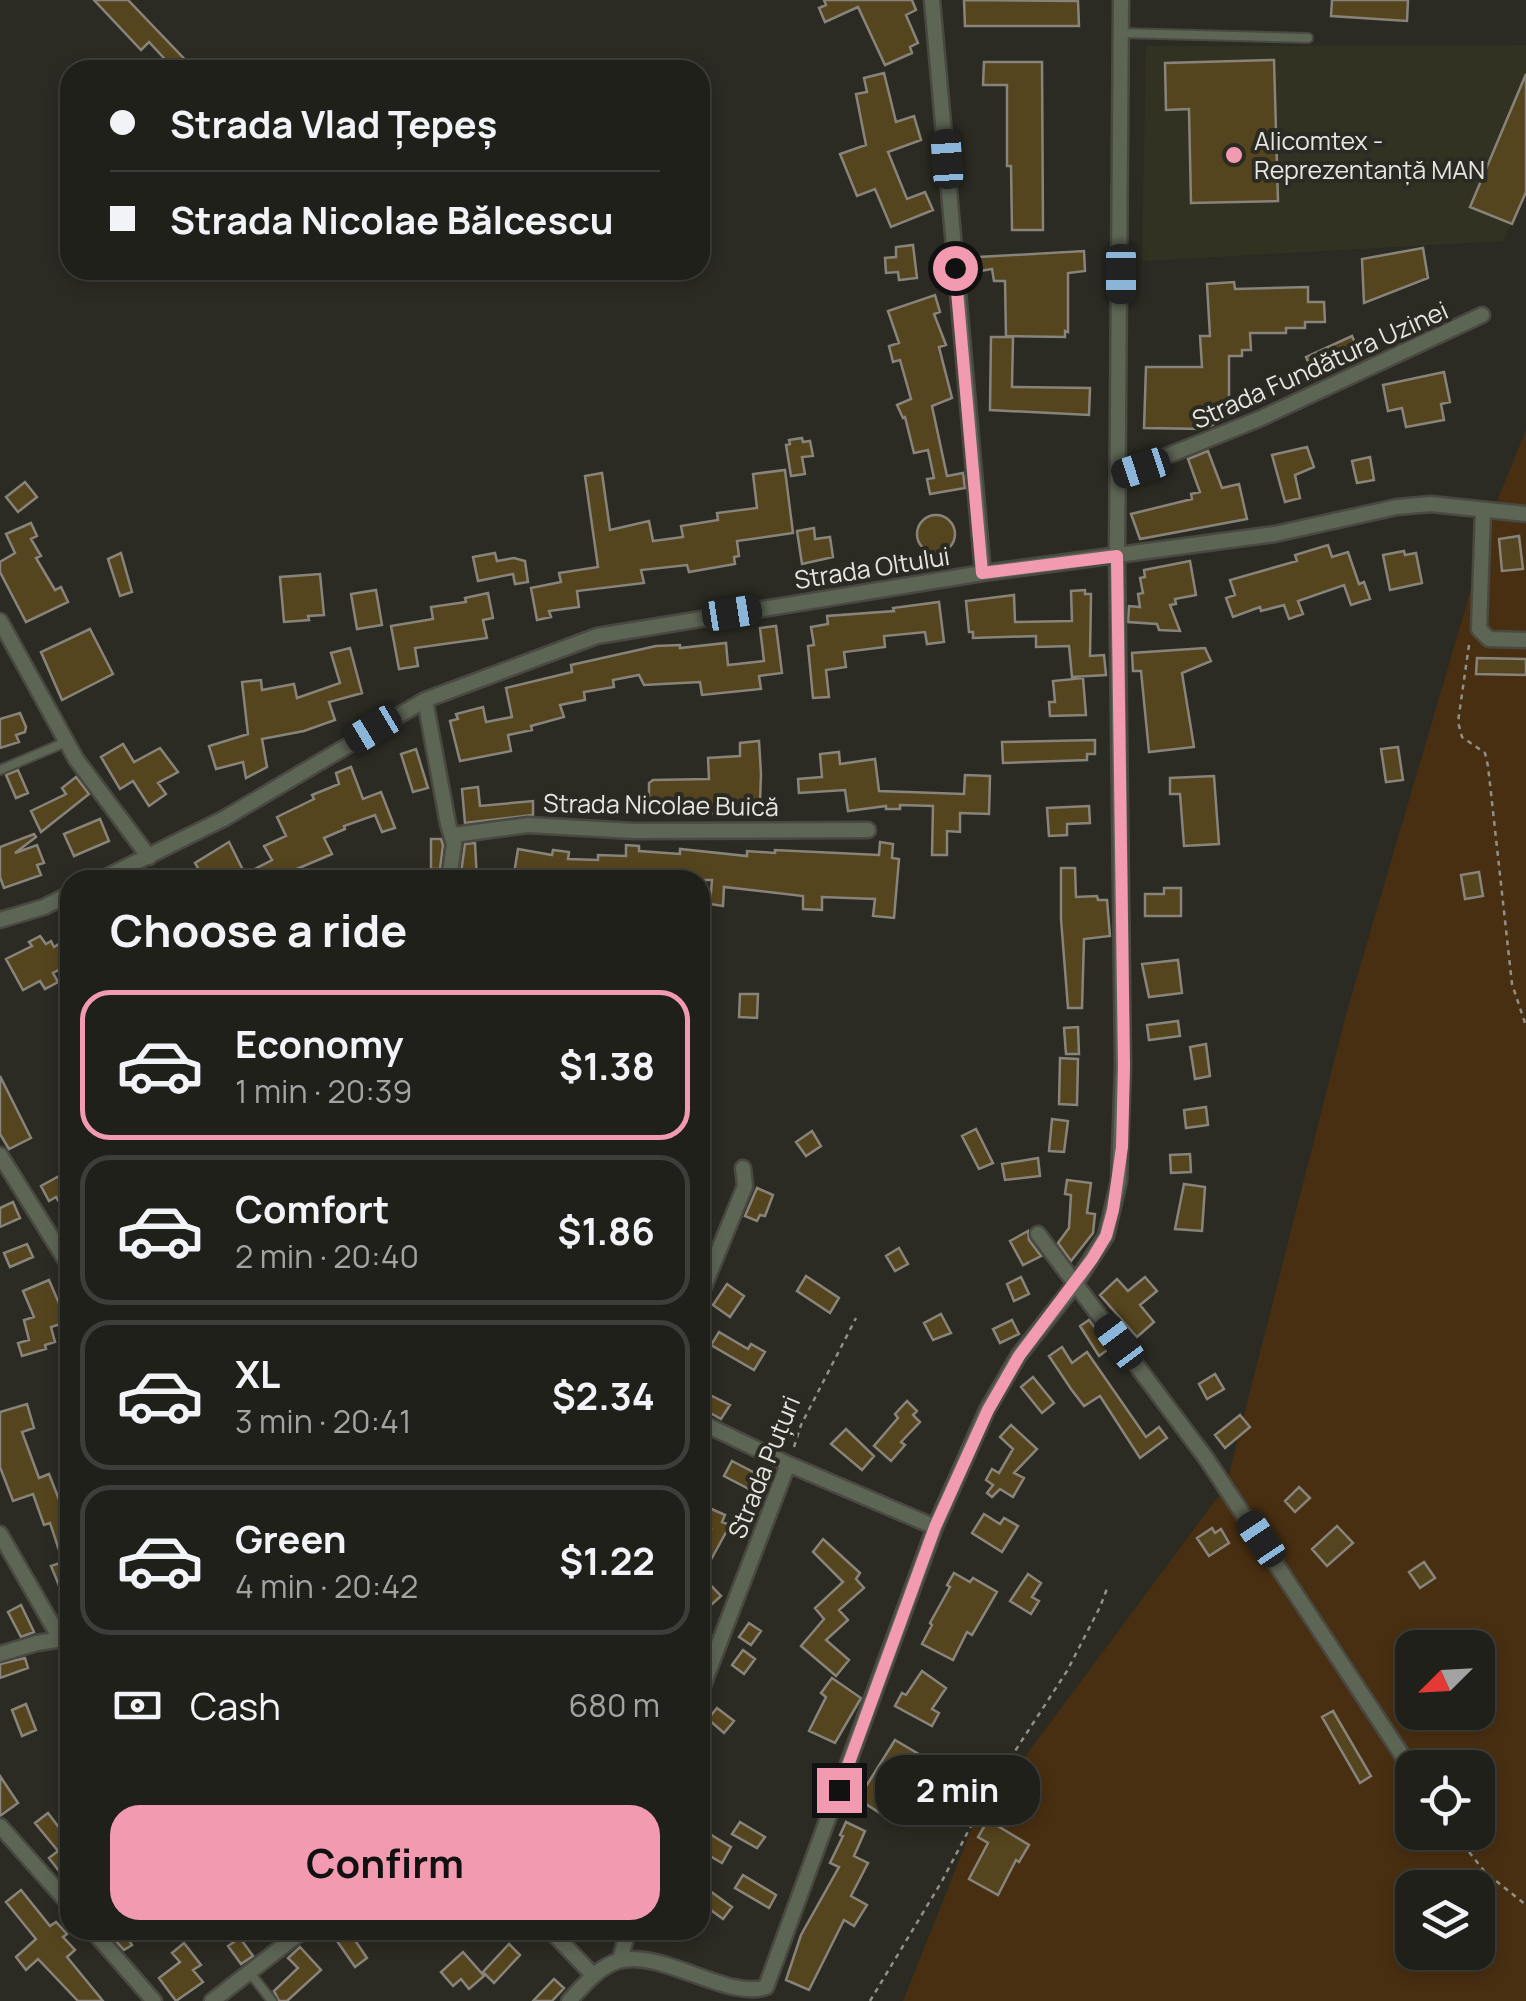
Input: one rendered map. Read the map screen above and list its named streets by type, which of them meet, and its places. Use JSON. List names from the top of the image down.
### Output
{
  "streets": {
    "street": [
      "Strada Fundătura Uzinei",
      "Strada Oltului",
      "Strada Nicolae Buică",
      "Strada Puțuri"
    ]
  },
  "places": ["Alicomtex - Reprezentanță MAN"],
  "north": "bottom left",
  "page": {
    "banner": ["Strada Vlad Țepeș", "Strada Nicolae Bălcescu"],
    "heading": "Choose a ride",
    "list": [
      {
        "name": "Economy",
        "note": "1 min · 20:39",
        "value": "$1.38"
      },
      {
        "name": "Comfort",
        "note": "2 min · 20:40",
        "value": "$1.86"
      },
      {
        "name": "XL",
        "note": "3 min · 20:41",
        "value": "$2.34"
      },
      {
        "name": "Green",
        "note": "4 min · 20:42",
        "value": "$1.22"
      }
    ],
    "pay": ["Cash", "680 m"],
    "bubble": "2 min",
    "buttons": "Confirm"
  }
}
